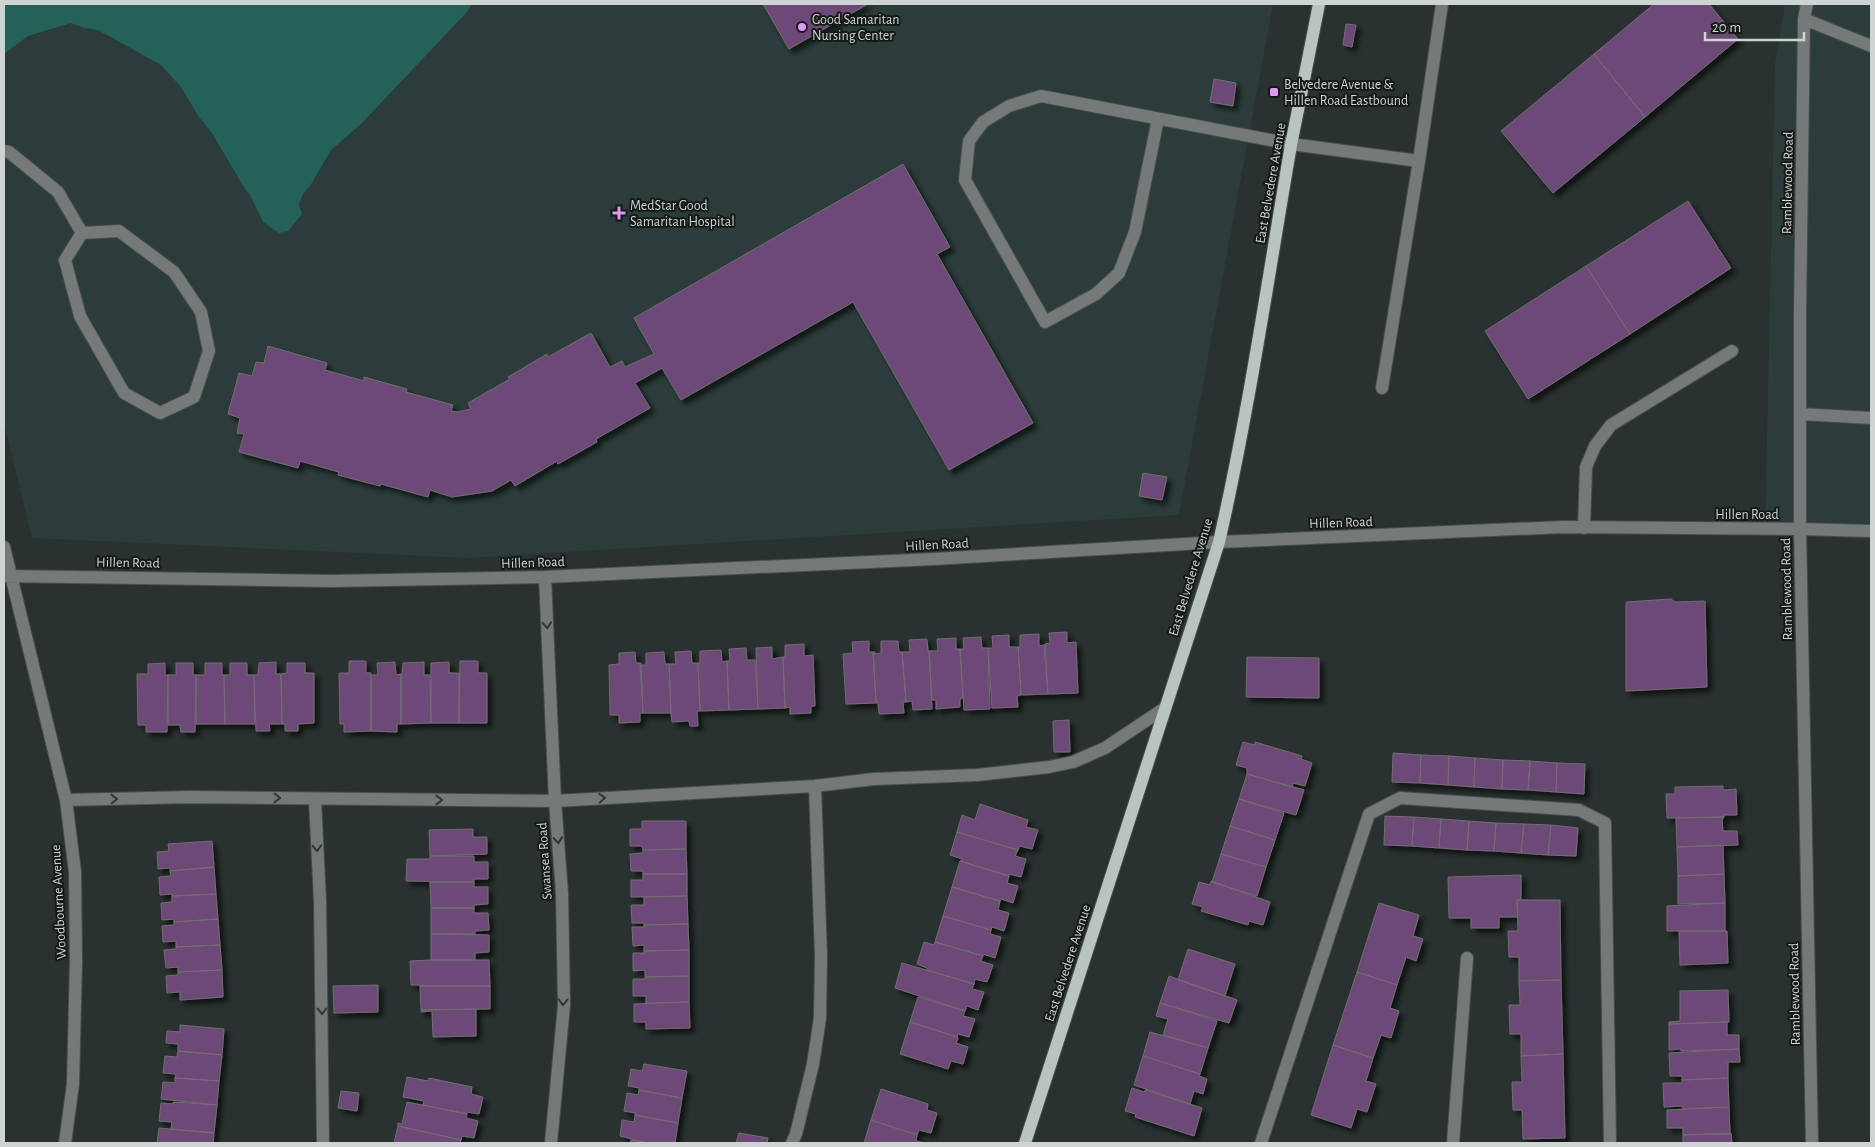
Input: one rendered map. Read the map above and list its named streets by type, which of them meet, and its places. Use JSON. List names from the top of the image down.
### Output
{
  "streets": {
    "main road": ["East Belvedere Avenue"],
    "street": [
      "Ramblewood Road",
      "Hillen Road",
      "Swansea Road",
      "Woodbourne Avenue"
    ]
  },
  "crossings": [
    ["East Belvedere Avenue", "Hillen Road"],
    ["Ramblewood Road", "Hillen Road"],
    ["Hillen Road", "Swansea Road"],
    ["Hillen Road", "Woodbourne Avenue"]
  ],
  "one_way": ["Swansea Road"],
  "places": {
    "other": ["Good Samaritan Nursing Center"],
    "transit": ["Belvedere Avenue & Hillen Road Eastbound"],
    "health": ["MedStar Good Samaritan Hospital"]
  },
  "scale_bar": "20 m"
}
